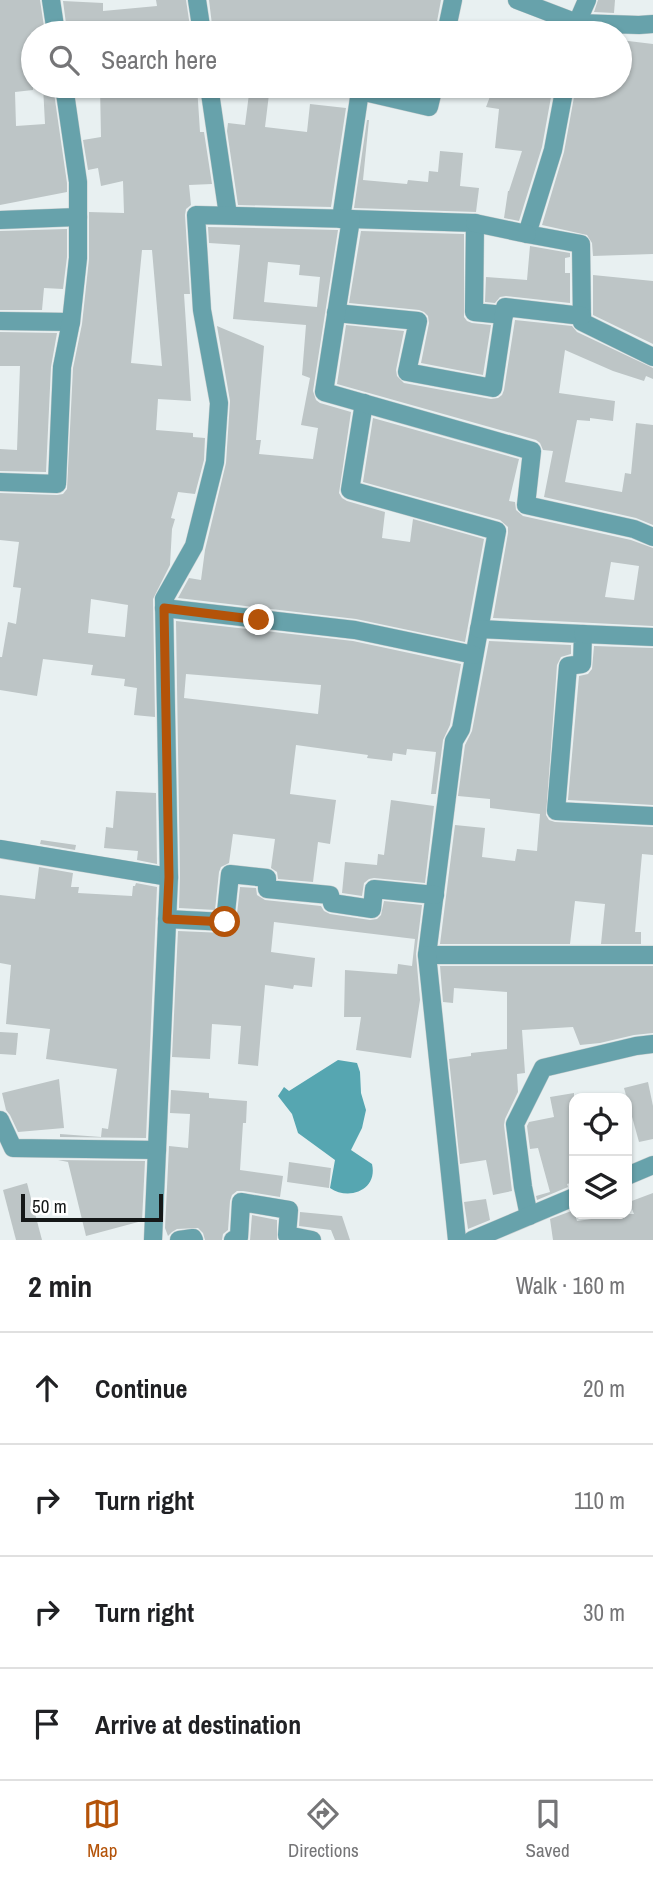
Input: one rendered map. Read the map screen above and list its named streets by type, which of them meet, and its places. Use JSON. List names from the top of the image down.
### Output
{
  "scale_bar": "50 m",
  "page": {
    "search": "Search here",
    "scale": "50 m",
    "heading": ["2 min", "Walk · 160 m"],
    "list": [
      ["Continue", "20 m"],
      ["Turn right", "110 m"],
      ["Turn right", "30 m"],
      "Arrive at destination"
    ],
    "nav": ["Map", "Directions", "Saved"]
  }
}
